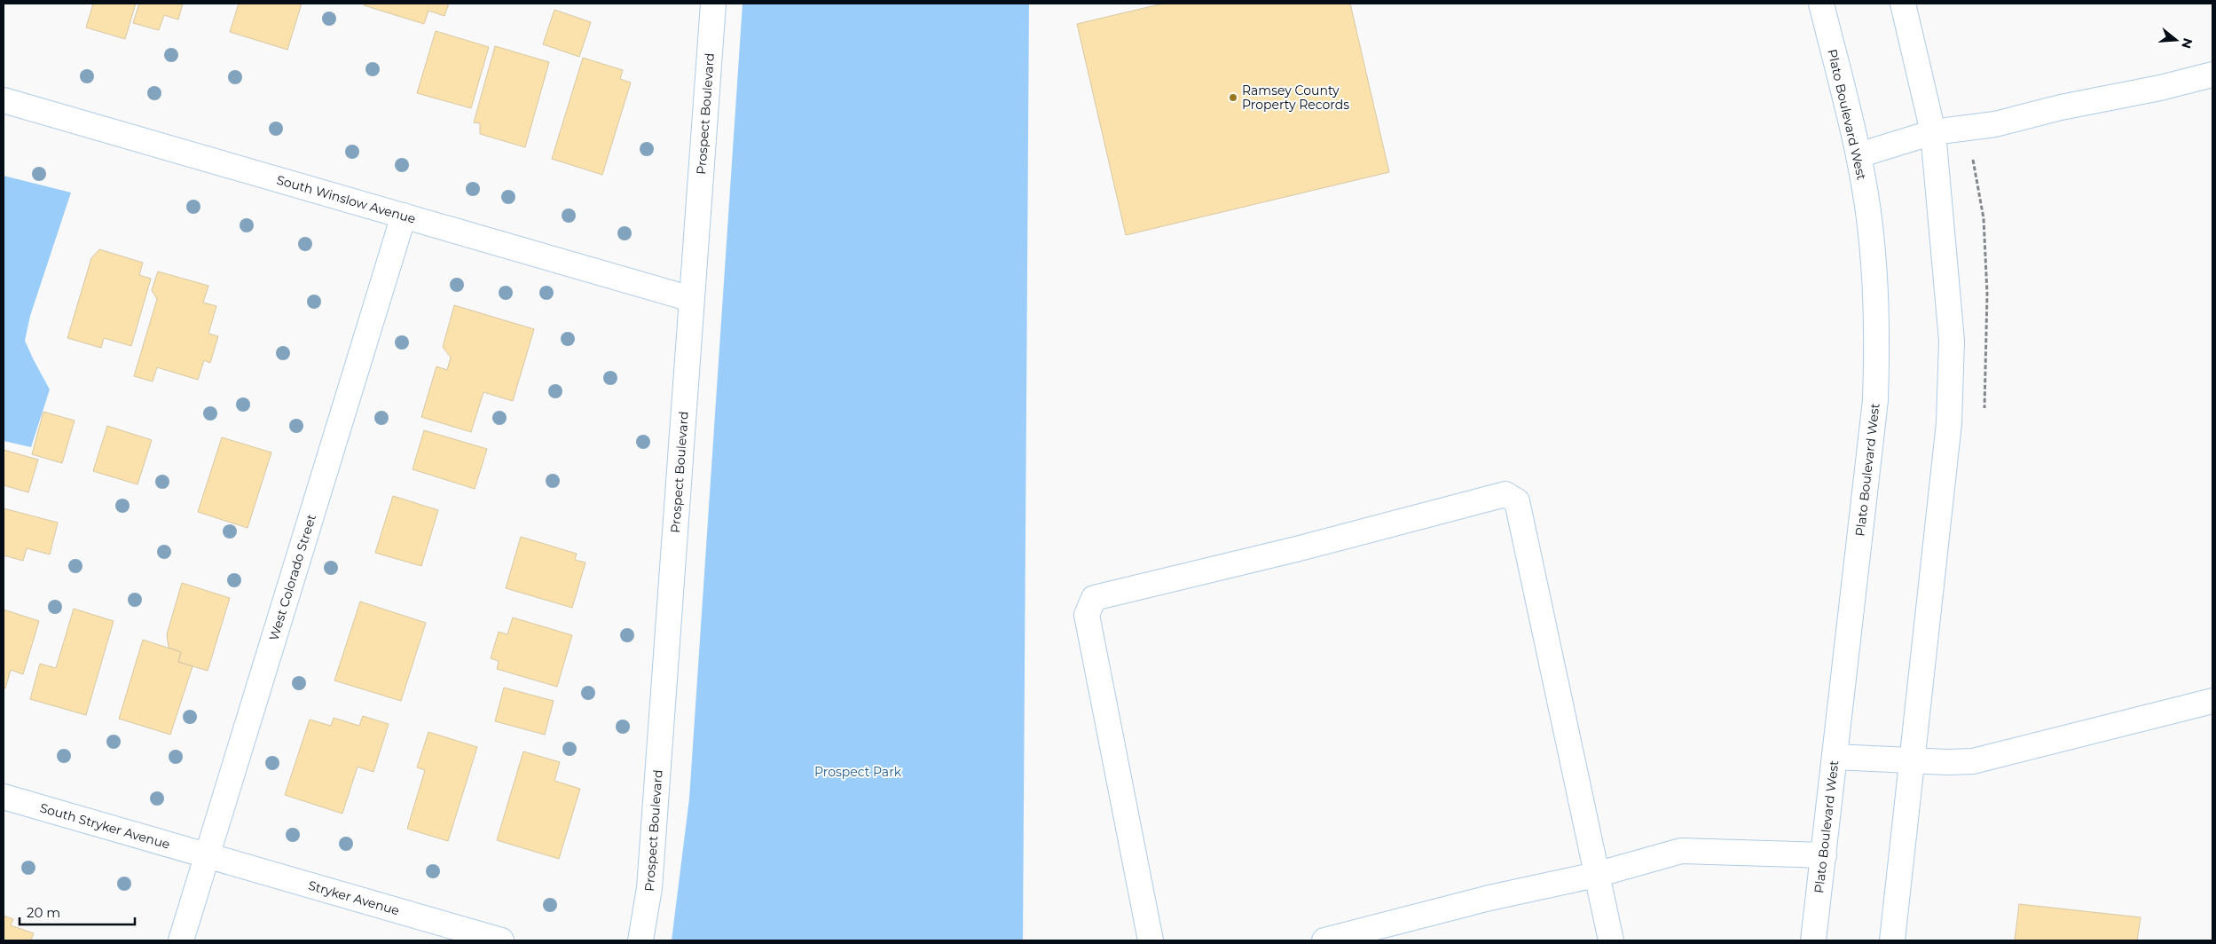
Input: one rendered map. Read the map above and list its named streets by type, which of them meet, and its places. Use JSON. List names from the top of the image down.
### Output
{
  "streets": {
    "street": [
      "Prospect Boulevard",
      "Plato Boulevard West",
      "South Winslow Avenue",
      "West Colorado Street",
      "South Stryker Avenue",
      "Stryker Avenue"
    ]
  },
  "crossings": [
    ["Prospect Boulevard", "South Winslow Avenue"],
    ["South Winslow Avenue", "West Colorado Street"],
    ["West Colorado Street", "South Stryker Avenue"],
    ["West Colorado Street", "Stryker Avenue"],
    ["South Stryker Avenue", "Stryker Avenue"]
  ],
  "parks": ["Prospect Park"],
  "places": ["Ramsey County Property Records"],
  "scale_bar": "20 m",
  "north": "right"
}
